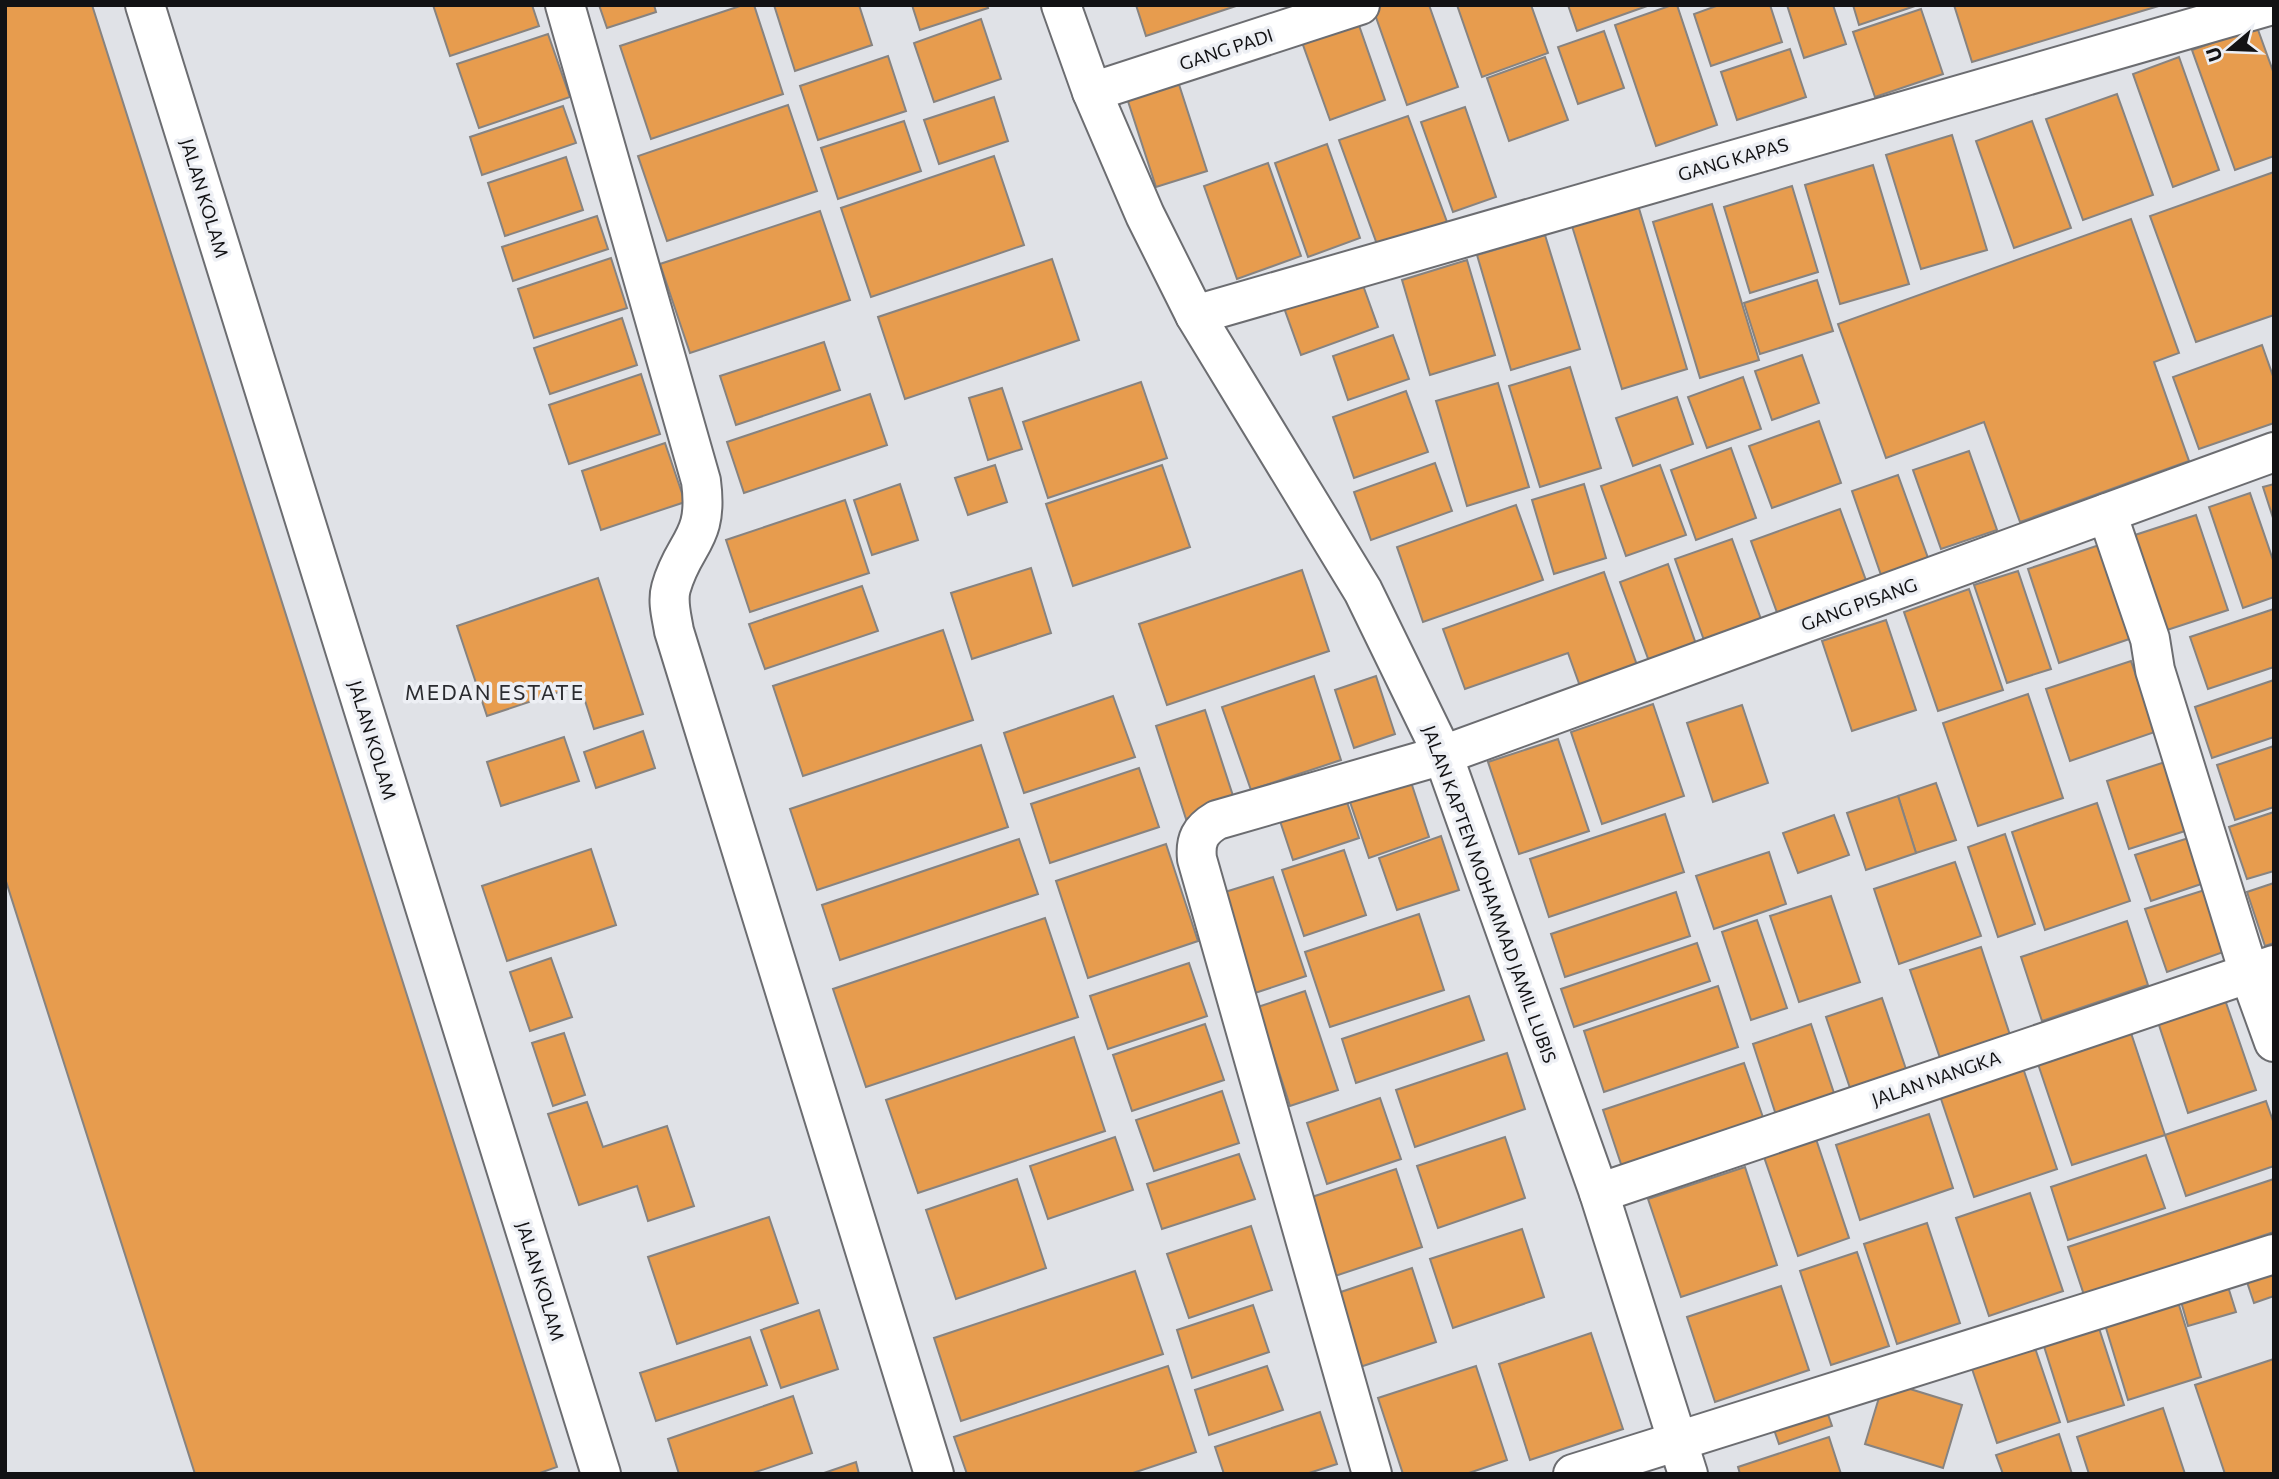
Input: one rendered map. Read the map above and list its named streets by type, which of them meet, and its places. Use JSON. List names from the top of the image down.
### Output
{
  "streets": {
    "street": [
      "GANG PADI",
      "GANG KAPAS",
      "JALAN KOLAM",
      "GANG PISANG",
      "JALAN KAPTEN MOHAMMAD JAMIL LUBIS",
      "JALAN NANGKA"
    ]
  },
  "crossings": [
    ["GANG PADI", "JALAN KAPTEN MOHAMMAD JAMIL LUBIS"],
    ["GANG KAPAS", "JALAN KAPTEN MOHAMMAD JAMIL LUBIS"],
    ["GANG PISANG", "JALAN KAPTEN MOHAMMAD JAMIL LUBIS"],
    ["JALAN KAPTEN MOHAMMAD JAMIL LUBIS", "JALAN NANGKA"]
  ],
  "districts": ["MEDAN ESTATE"],
  "north": "left"
}
